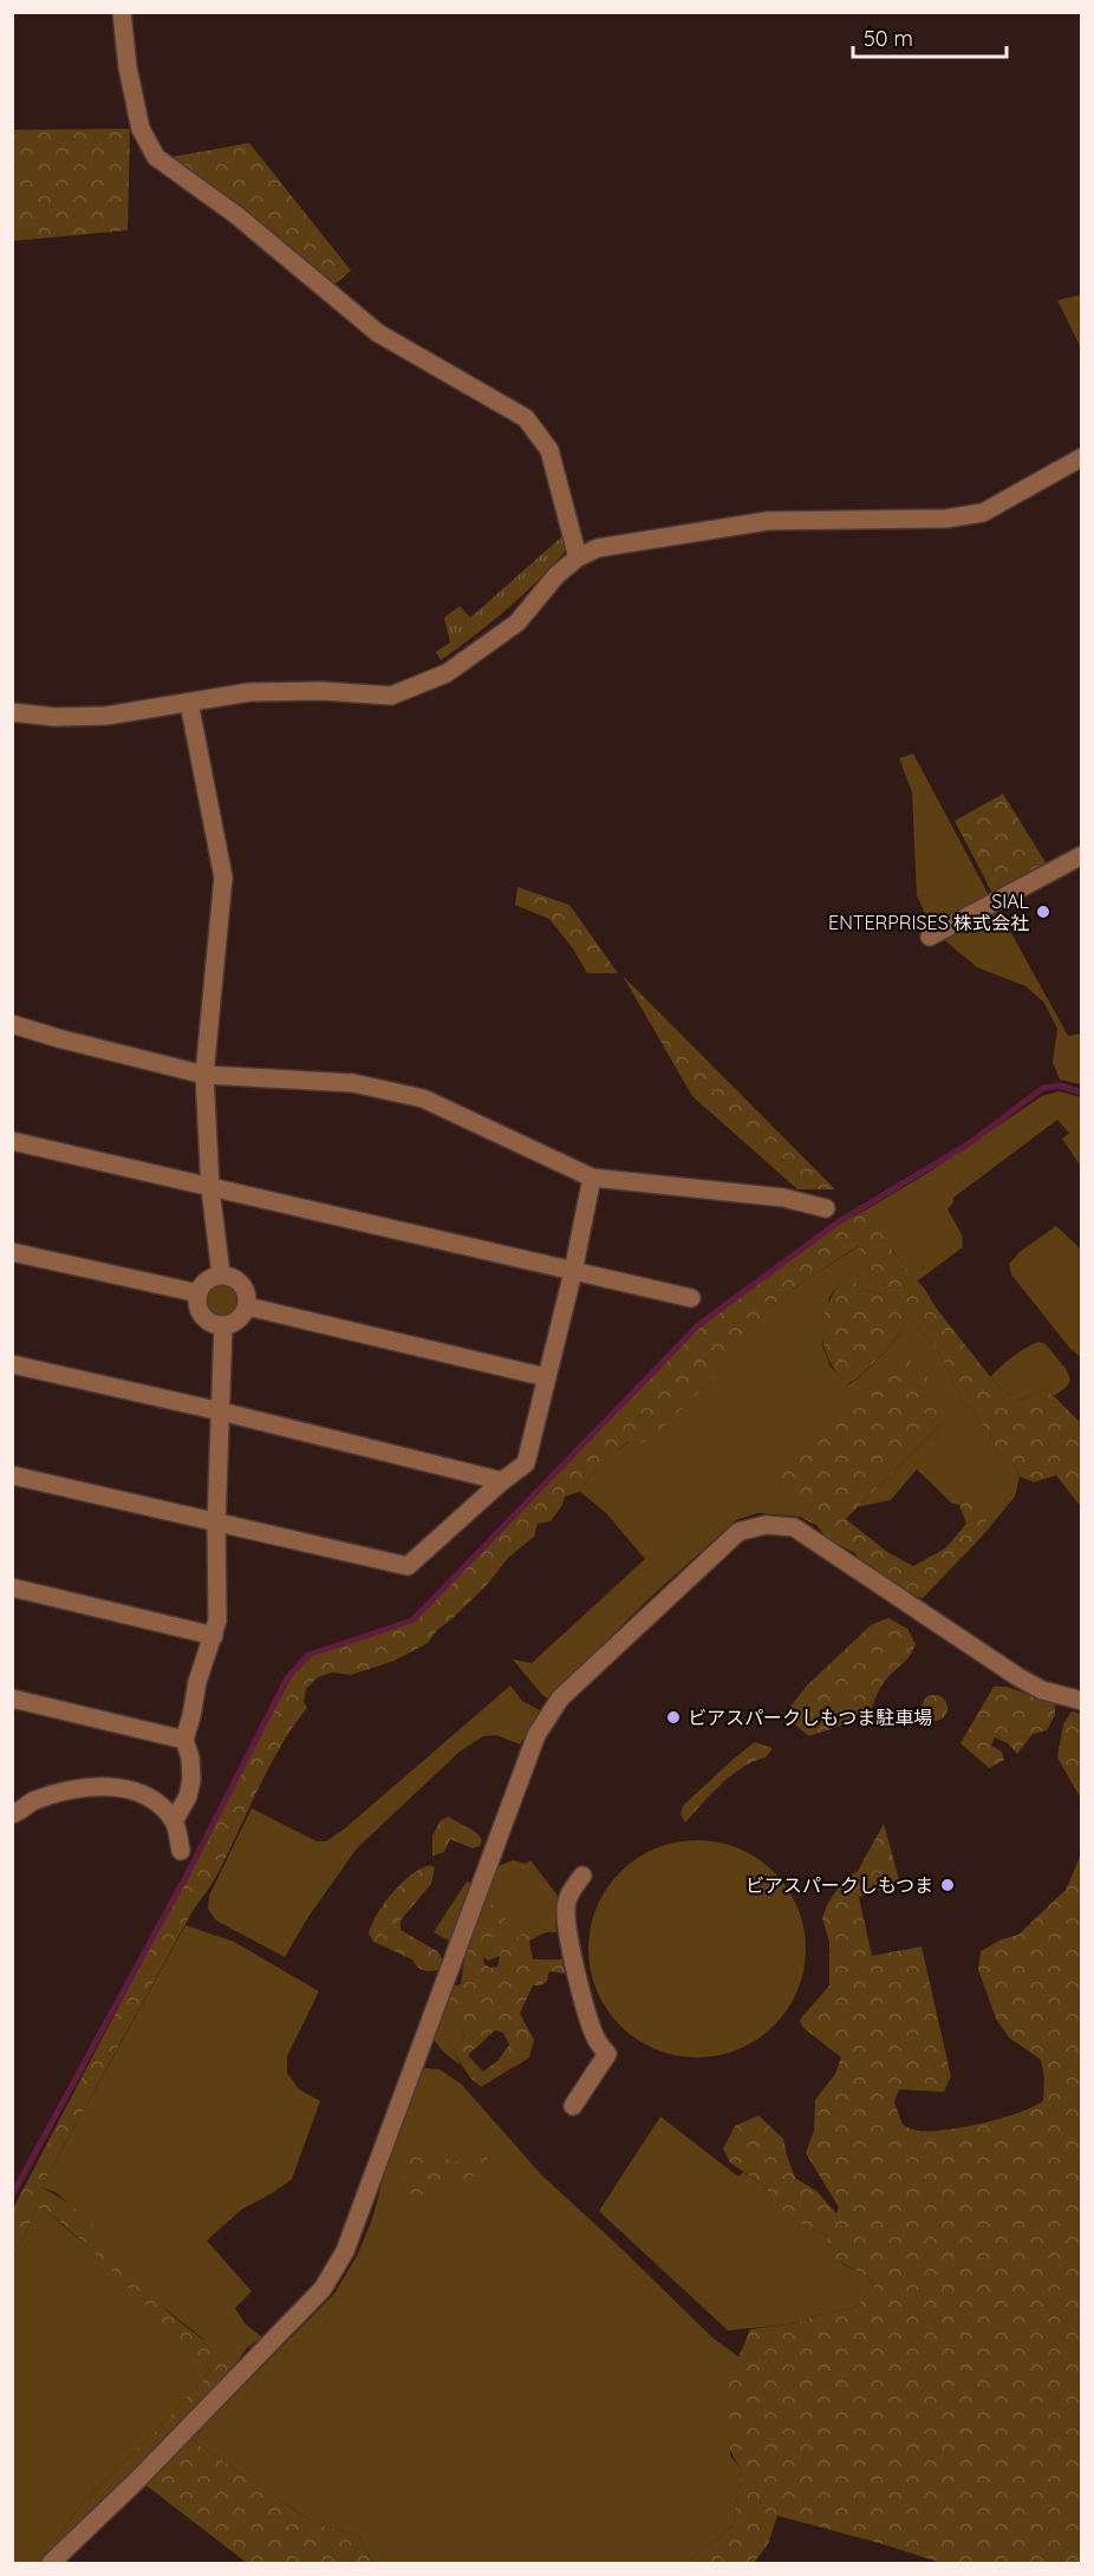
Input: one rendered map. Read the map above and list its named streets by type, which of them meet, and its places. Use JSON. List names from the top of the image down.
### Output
{
  "places": ["SIAL ENTERPRISES 株式会社", "ビアスパークしもつま駐車場", "ビアスパークしもつま"],
  "scale_bar": "50 m"
}
